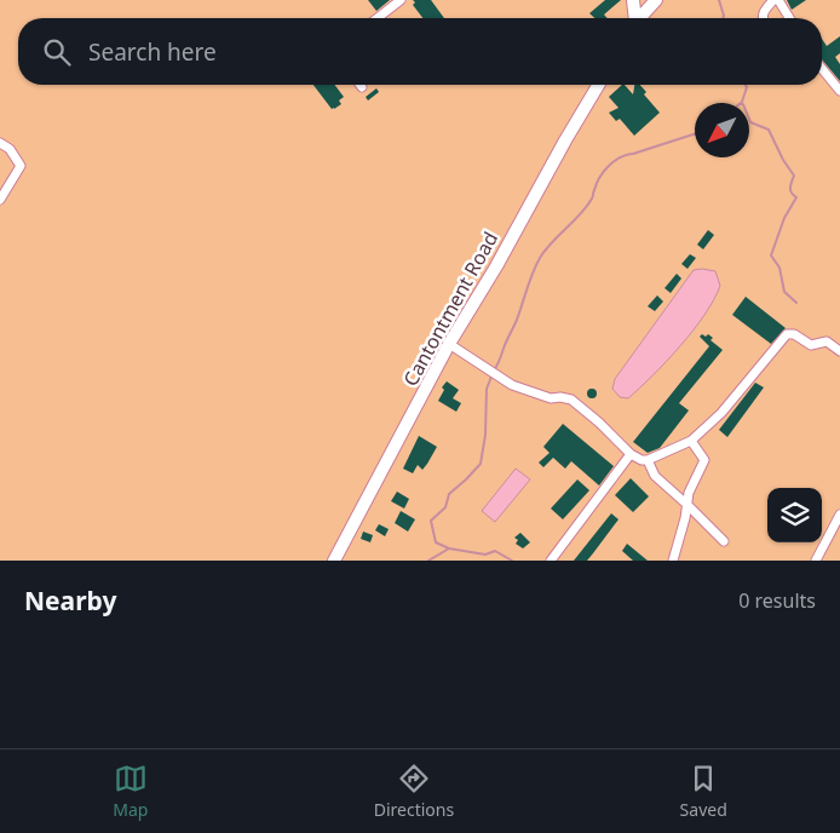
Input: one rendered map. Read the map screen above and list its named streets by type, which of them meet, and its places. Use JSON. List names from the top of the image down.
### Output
{
  "streets": {
    "street": ["Cantontment Road"]
  },
  "north": "bottom left",
  "page": {
    "search": "Search here",
    "heading": ["Nearby", "0 results"],
    "nav": ["Map", "Directions", "Saved"]
  }
}
